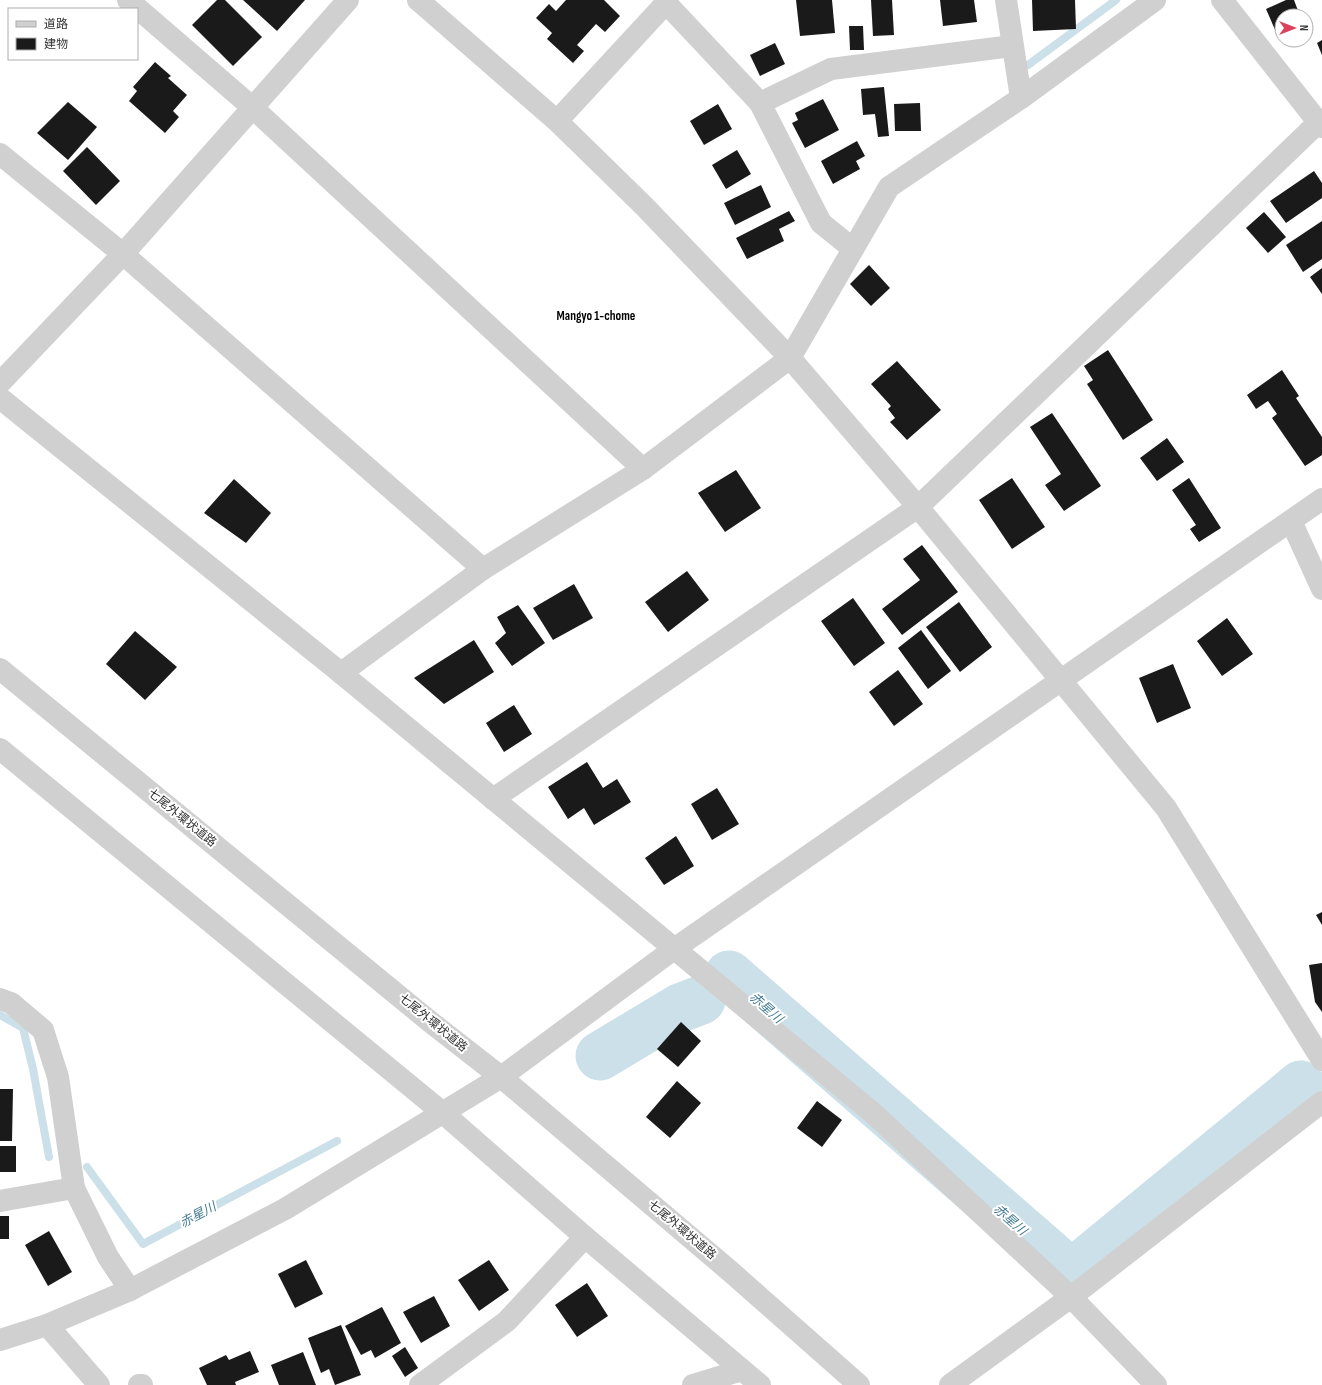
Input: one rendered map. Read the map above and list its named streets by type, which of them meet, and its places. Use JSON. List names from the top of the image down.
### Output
{
  "streets": {
    "street": ["七尾外環状道路"]
  },
  "districts": ["Mangyo 1-chome"],
  "water": ["赤星川"],
  "legend": ["道路", "建物"],
  "north": "right"
}
